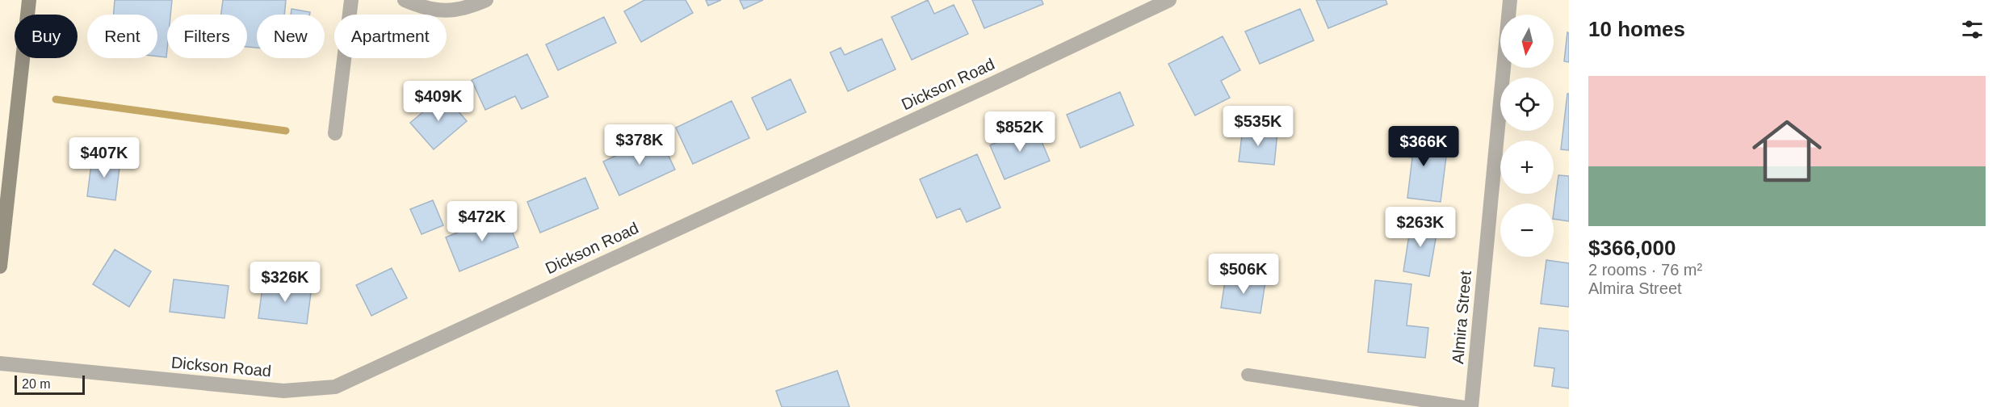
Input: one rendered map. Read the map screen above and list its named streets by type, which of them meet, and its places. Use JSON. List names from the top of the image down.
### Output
{
  "streets": {
    "street": ["Dickson Road", "Almira Street"]
  },
  "scale_bar": "20 m",
  "north": "bottom",
  "page": {
    "heading": "10 homes",
    "map_buttons": ["+", "−"],
    "chip": [
      "Buy",
      "Rent",
      "Filters",
      "New",
      "Apartment"
    ],
    "list": [
      {
        "name": "$366,000",
        "note": "2 rooms · 76 m² · Almira Street"
      }
    ],
    "price": [
      "$409K",
      "$535K",
      "$852K",
      "$378K",
      "$366K",
      "$407K",
      "$472K",
      "$263K",
      "$506K",
      "$326K"
    ],
    "scale": "20 m"
  }
}
